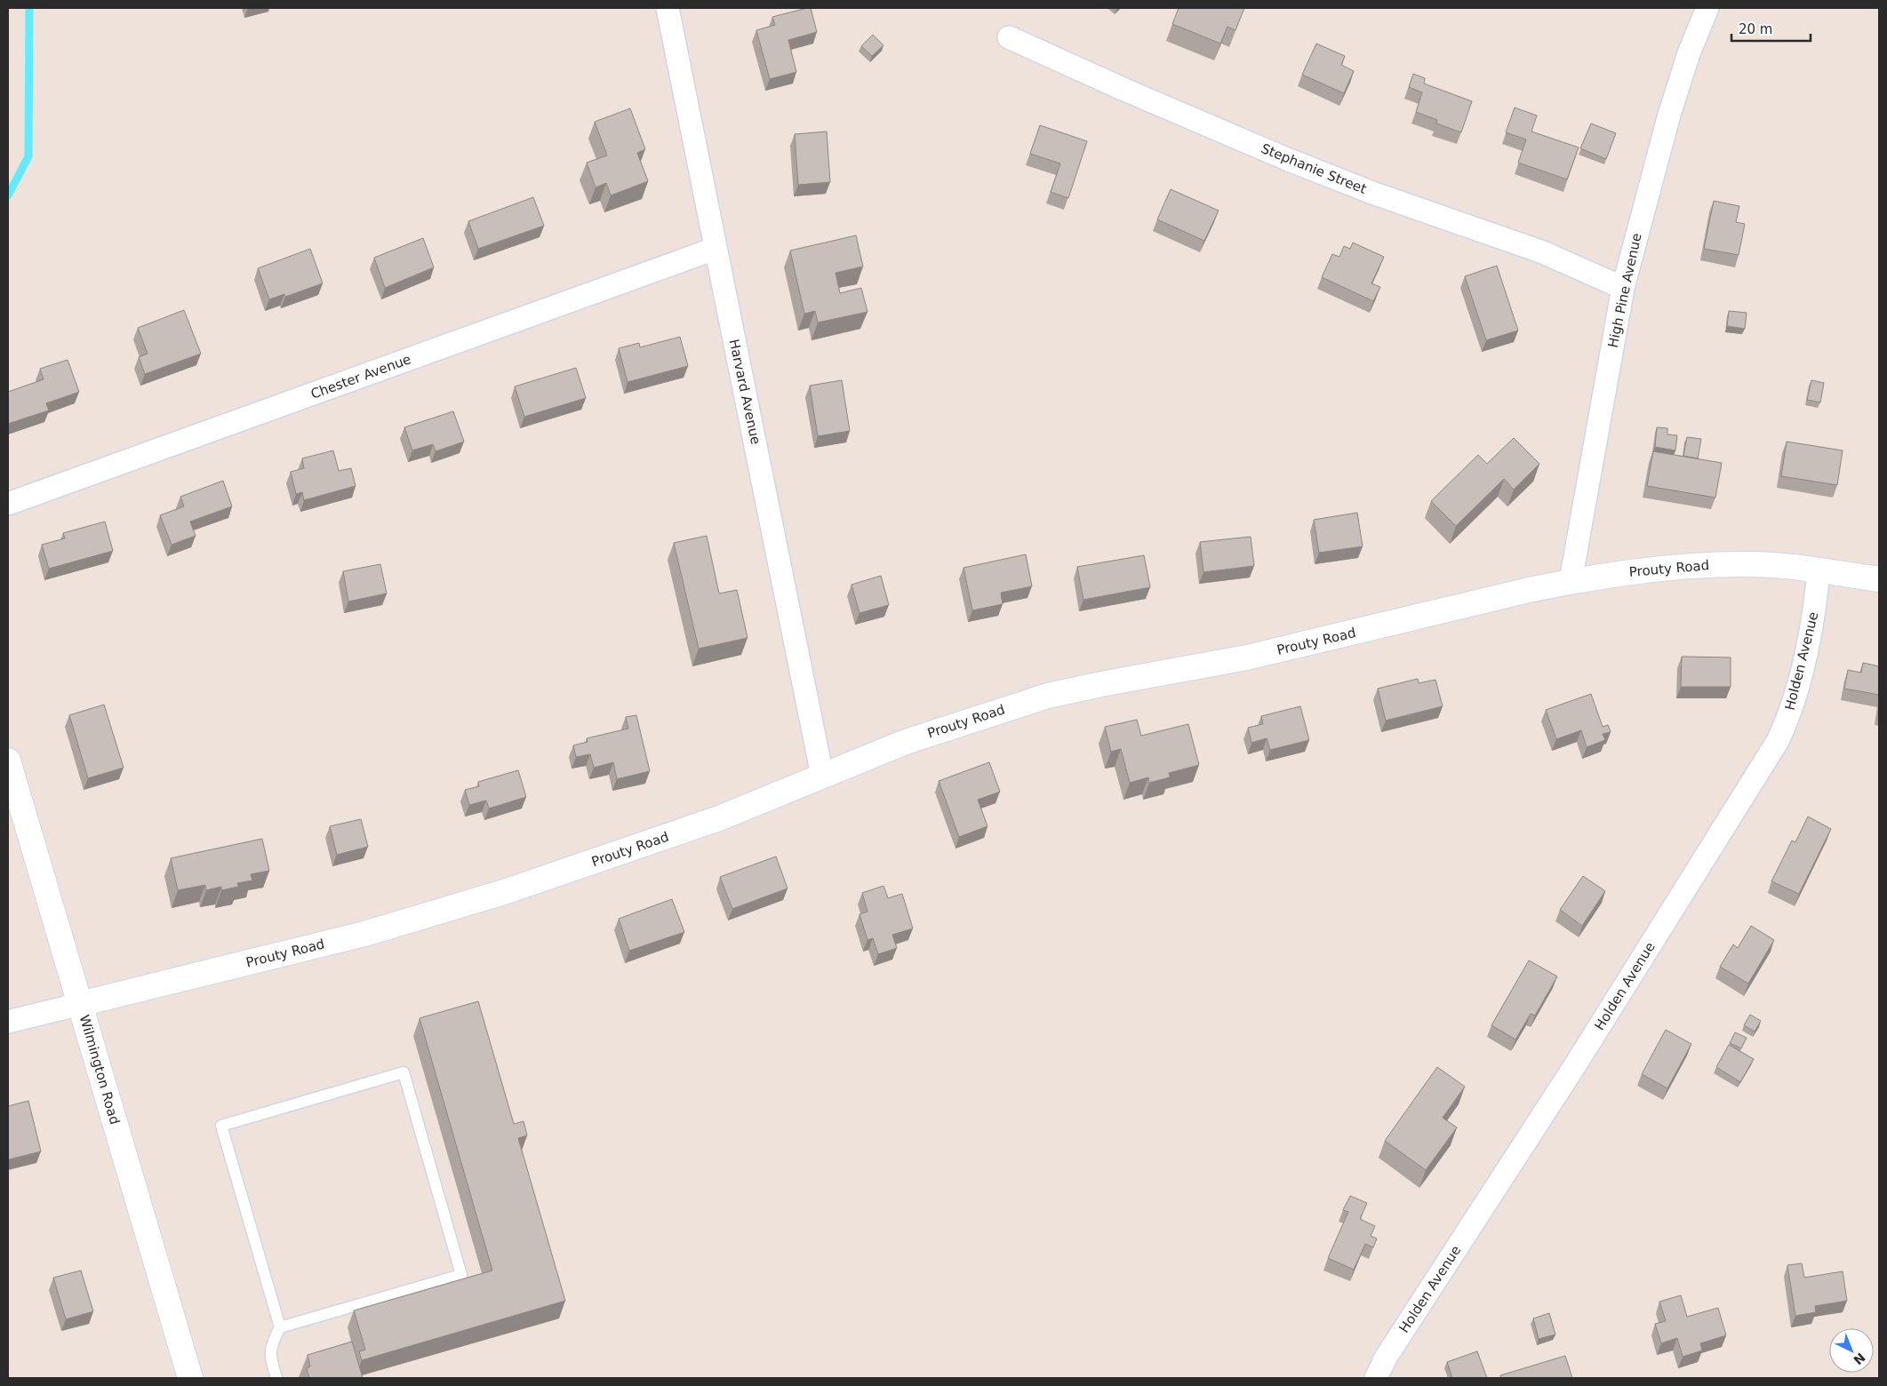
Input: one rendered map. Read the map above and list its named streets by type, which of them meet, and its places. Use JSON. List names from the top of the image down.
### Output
{
  "streets": {
    "street": [
      "Stephanie Street",
      "High Pine Avenue",
      "Chester Avenue",
      "Harvard Avenue",
      "Prouty Road",
      "Holden Avenue",
      "Wilmington Road"
    ]
  },
  "crossings": [
    ["Stephanie Street", "High Pine Avenue"],
    ["High Pine Avenue", "Prouty Road"],
    ["Chester Avenue", "Harvard Avenue"],
    ["Harvard Avenue", "Prouty Road"],
    ["Prouty Road", "Holden Avenue"],
    ["Prouty Road", "Wilmington Road"]
  ],
  "scale_bar": "20 m",
  "north": "bottom right"
}
